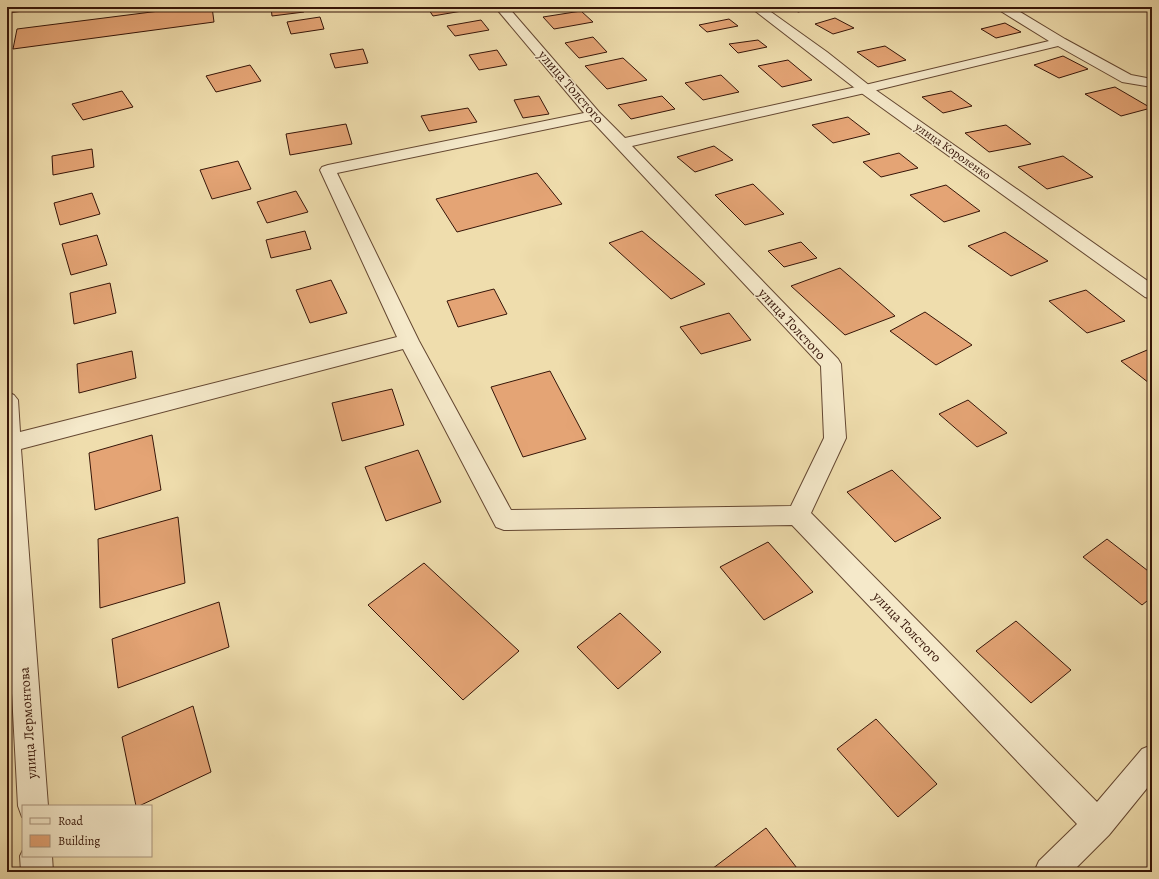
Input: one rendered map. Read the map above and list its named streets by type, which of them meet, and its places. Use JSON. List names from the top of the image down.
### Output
{
  "streets": {
    "street": ["улица Толстого", "улица Короленко", "улица Лермонтова"]
  },
  "legend": ["Road", "Building"]
}
